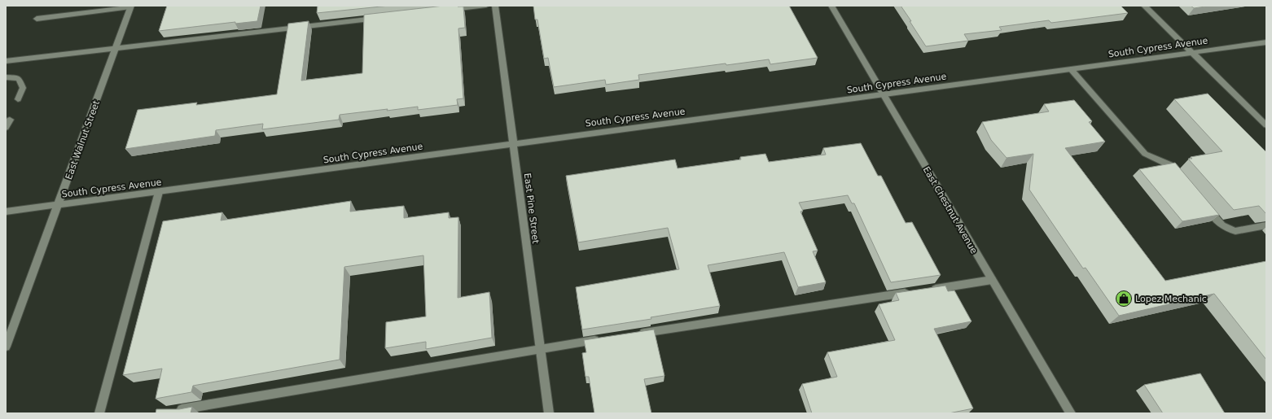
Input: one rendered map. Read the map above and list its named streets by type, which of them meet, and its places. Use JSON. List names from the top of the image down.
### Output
{
  "streets": {
    "street": [
      "South Cypress Avenue",
      "East Walnut Street",
      "East Pine Street",
      "East Chestnut Avenue"
    ]
  },
  "crossings": [
    ["South Cypress Avenue", "East Walnut Street"],
    ["South Cypress Avenue", "East Pine Street"],
    ["South Cypress Avenue", "East Chestnut Avenue"]
  ],
  "places": {
    "shop": ["Lopez Mechanic"]
  }
}
